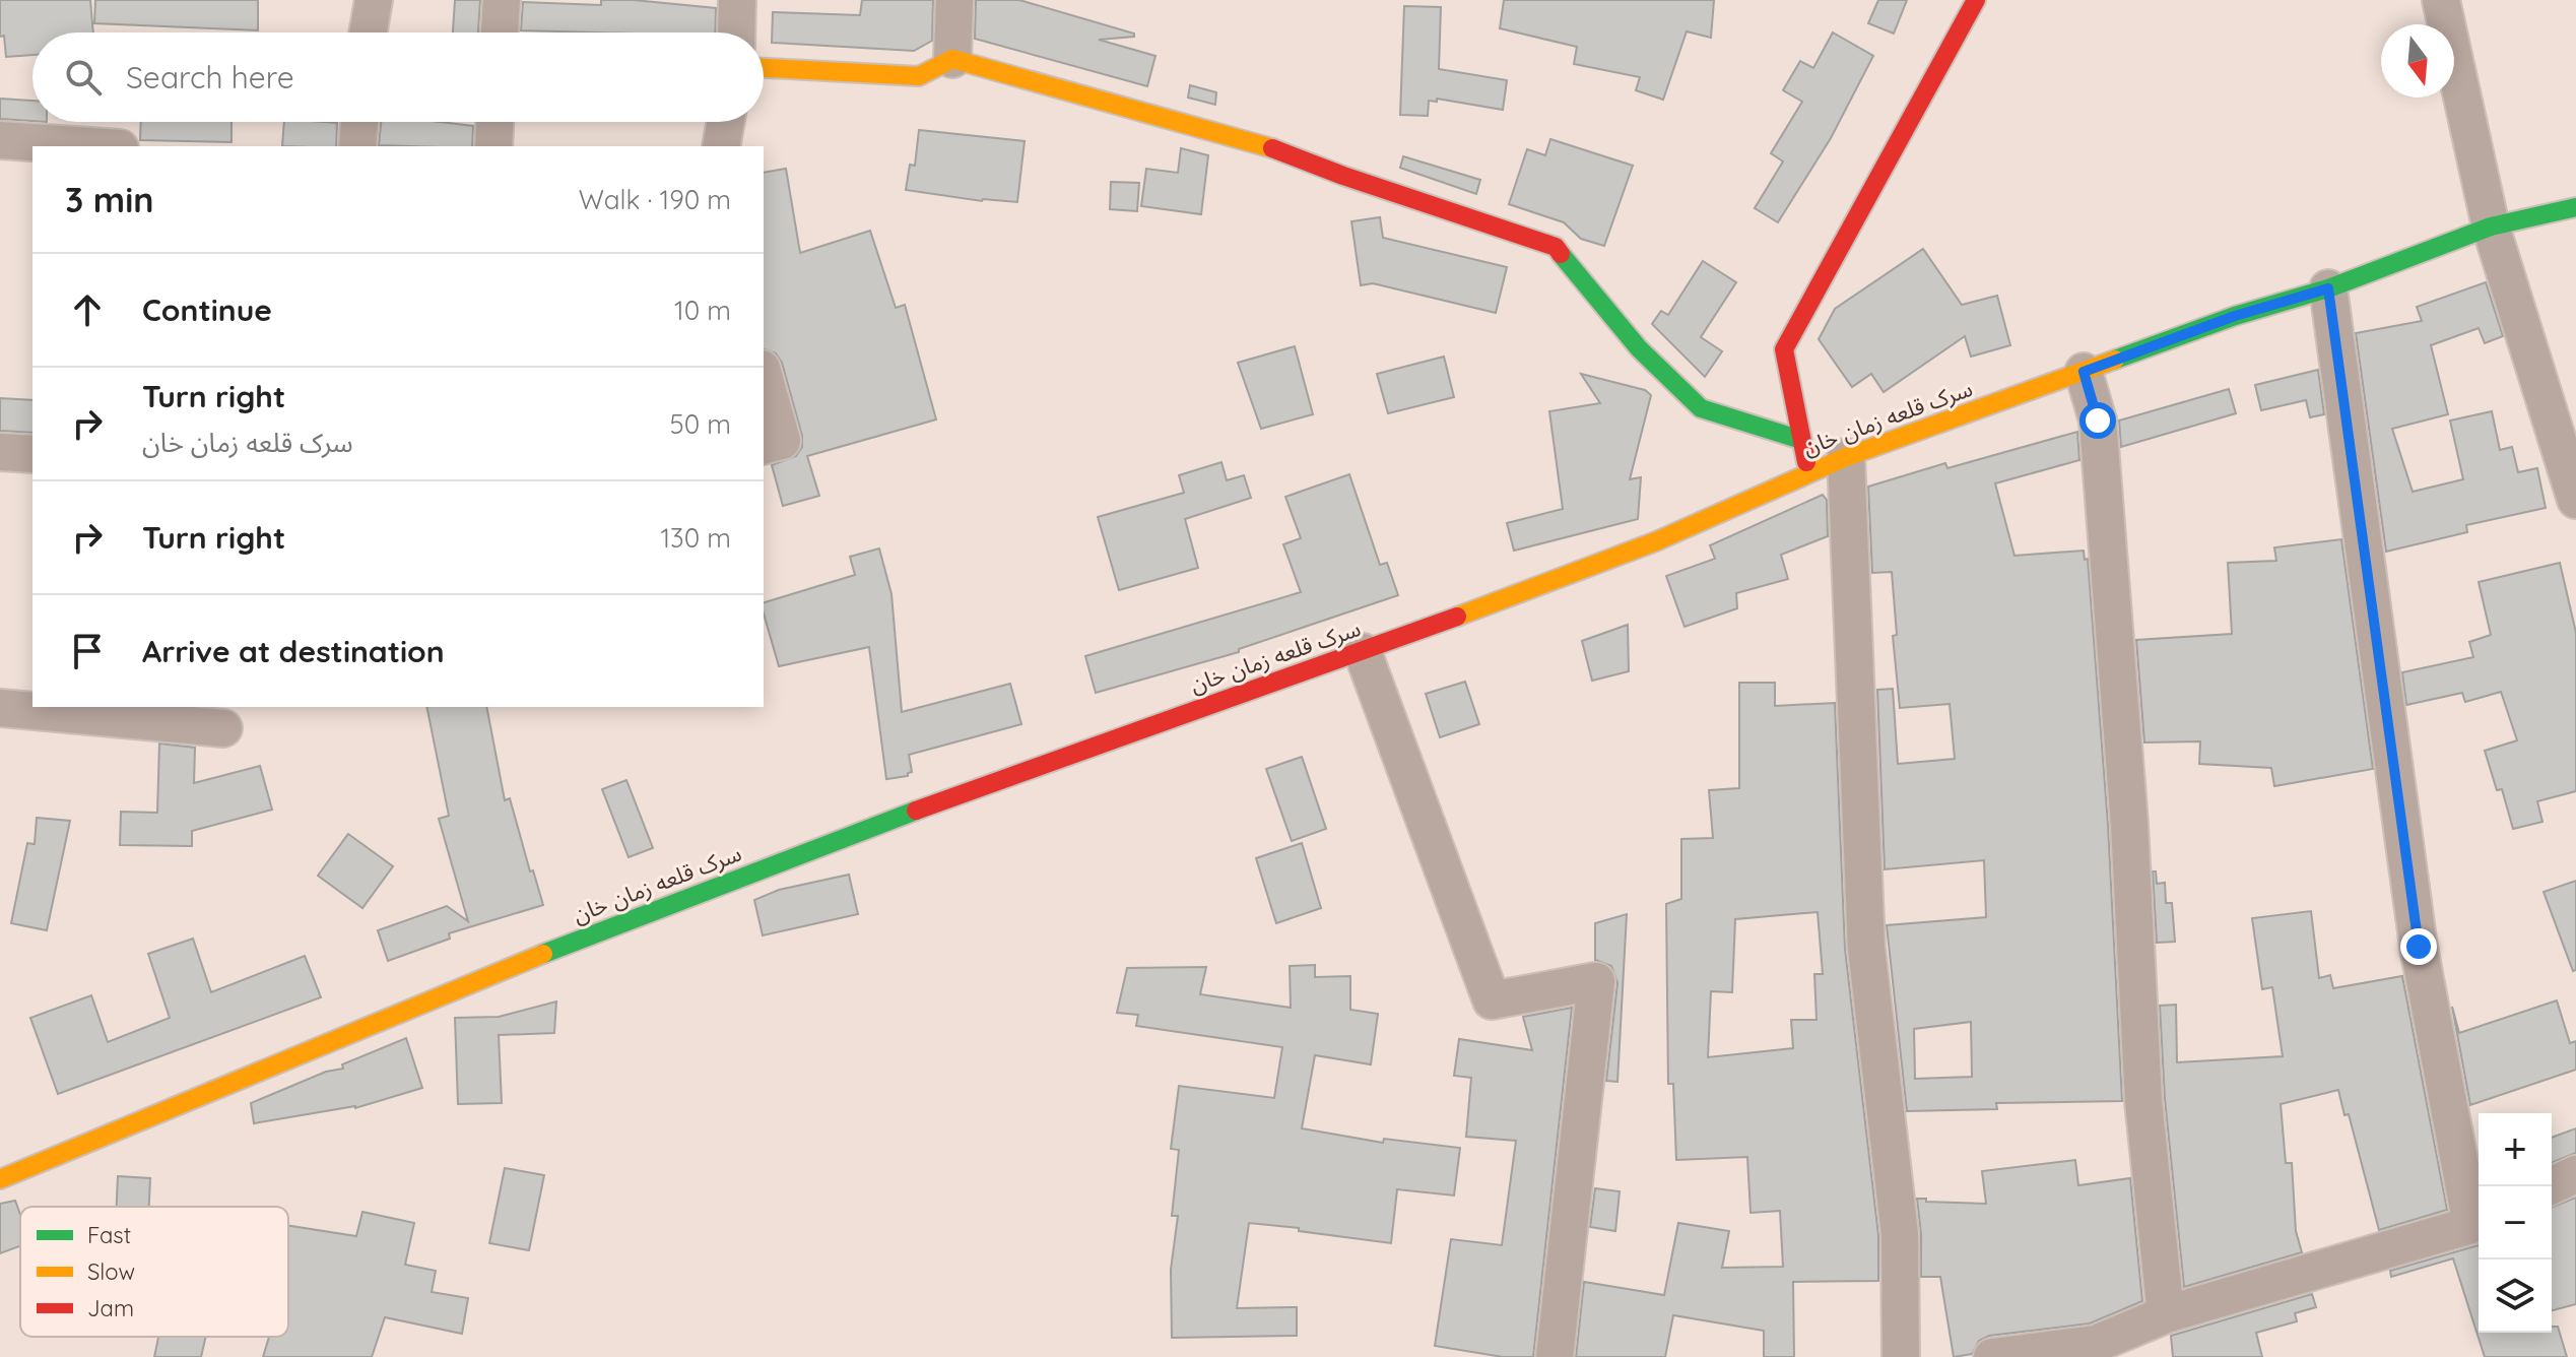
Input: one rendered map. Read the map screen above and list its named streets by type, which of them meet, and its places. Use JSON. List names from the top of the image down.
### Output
{
  "streets": {
    "street": ["سرک قلعه زمان خان"]
  },
  "legend": ["Fast", "Slow", "Jam"],
  "north": "bottom",
  "page": {
    "search": "Search here",
    "heading": ["3 min", "Walk · 190 m"],
    "list": [
      ["Continue", "10 m"],
      ["Turn right", "سرک قلعه زمان خان", "50 m"],
      ["Turn right", "130 m"],
      "Arrive at destination"
    ],
    "map_buttons": ["+", "−"]
  }
}
